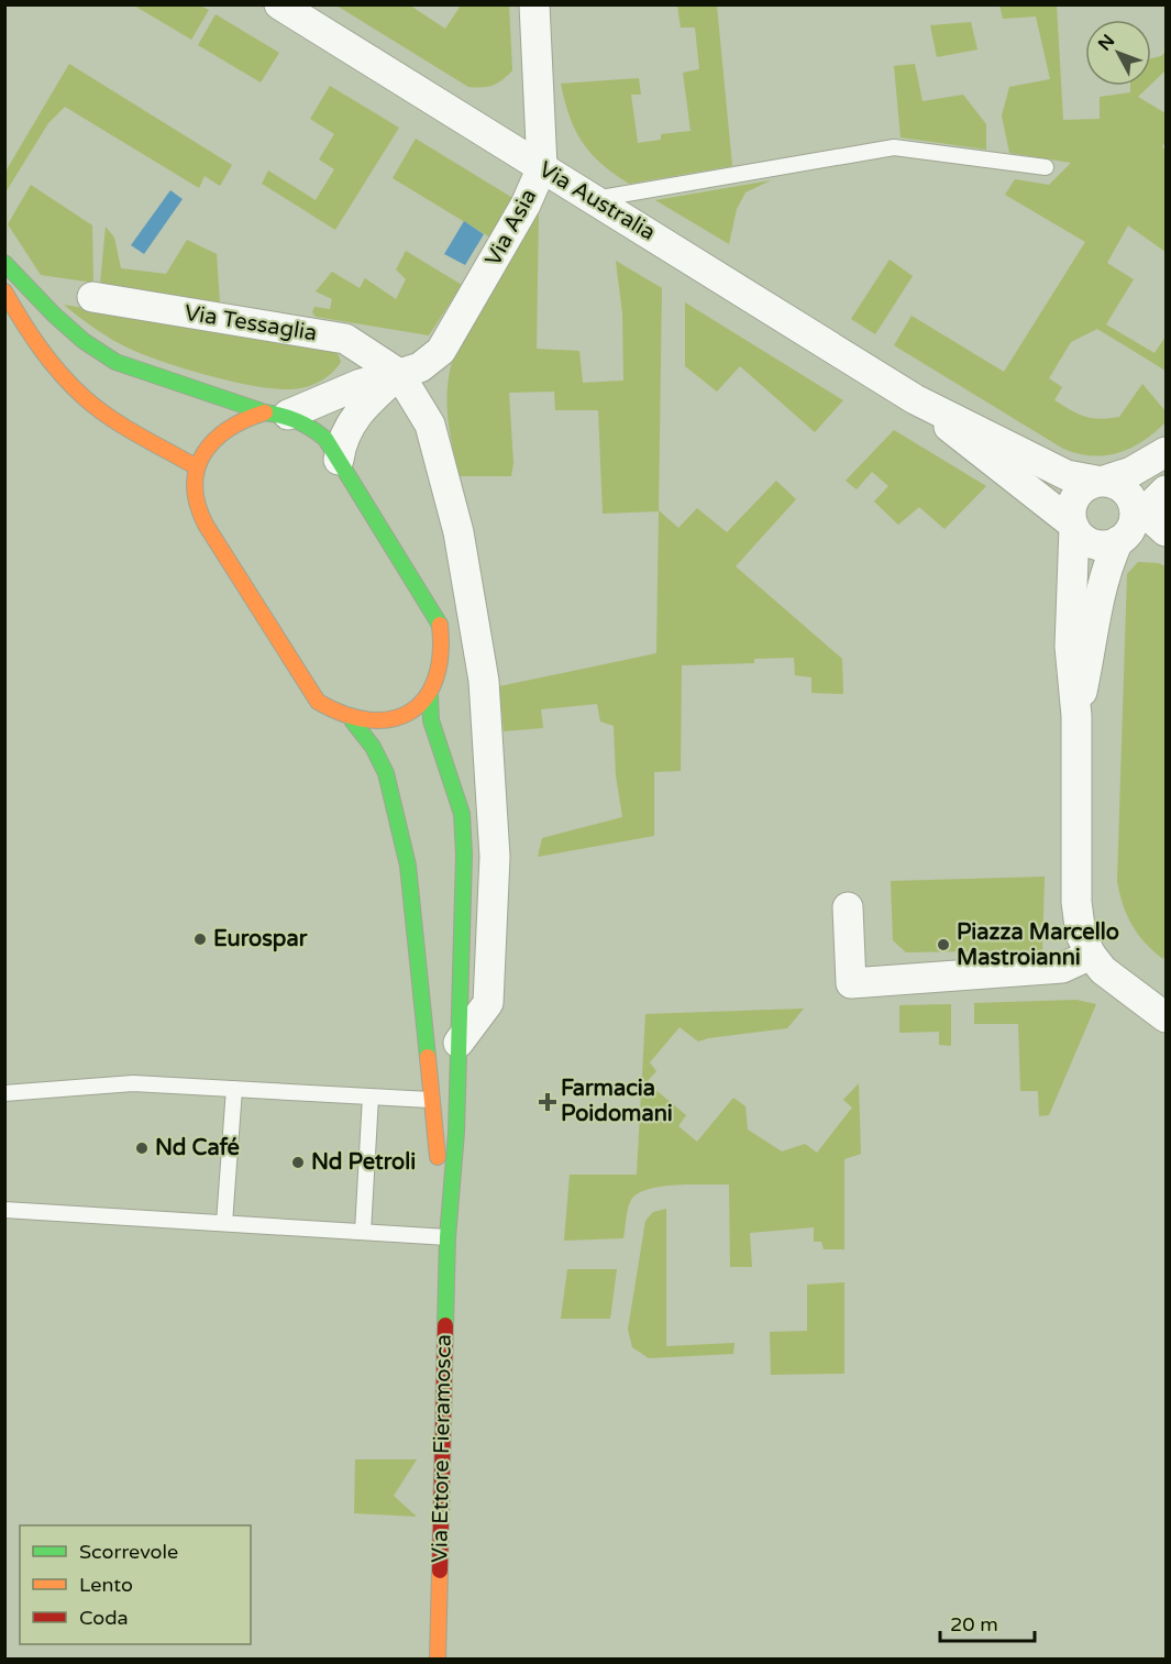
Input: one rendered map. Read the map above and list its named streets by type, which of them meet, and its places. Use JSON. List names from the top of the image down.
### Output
{
  "streets": {
    "main road": ["Via Ettore Fieramosca"],
    "street": ["Via Australia", "Via Asia", "Via Tessaglia"]
  },
  "crossings": [
    ["Via Australia", "Via Asia"],
    ["Via Asia", "Via Tessaglia"]
  ],
  "places": {
    "other": [
      "Eurospar",
      "Piazza Marcello Mastroianni",
      "Nd Café",
      "Nd Petroli"
    ],
    "health": ["Farmacia Poidomani"]
  },
  "legend": ["Scorrevole", "Lento", "Coda"],
  "scale_bar": "20 m",
  "north": "top left"
}
